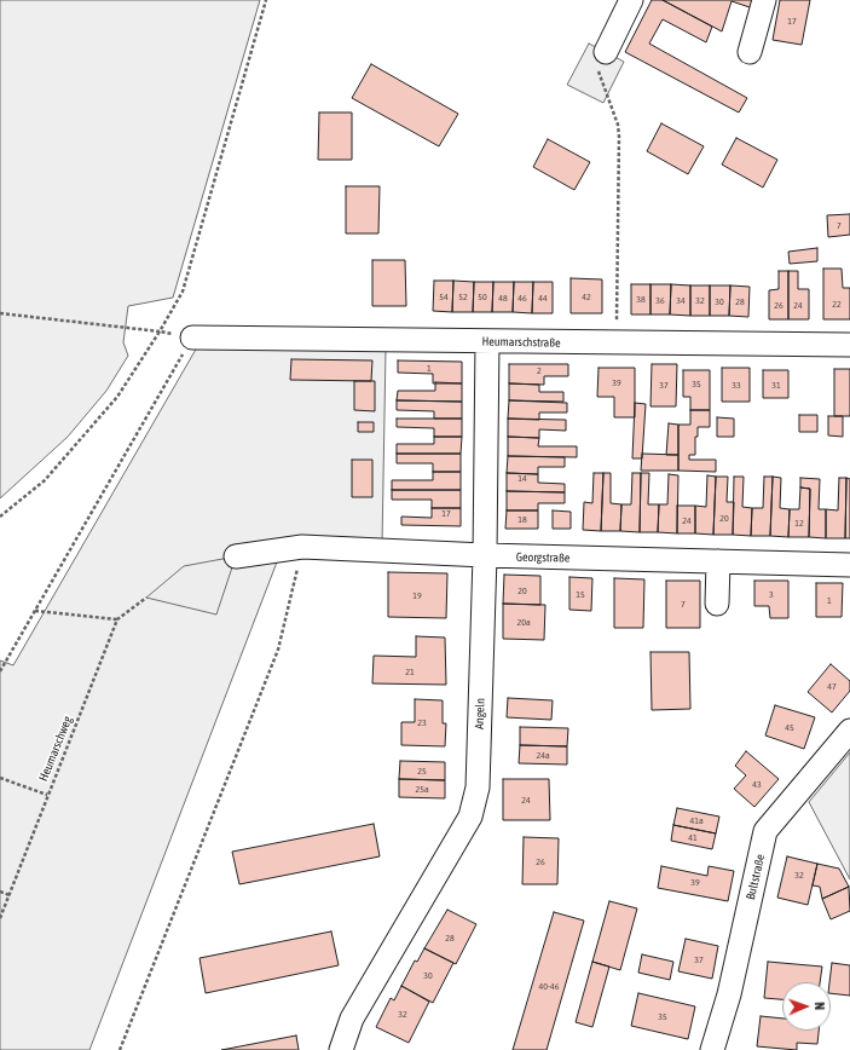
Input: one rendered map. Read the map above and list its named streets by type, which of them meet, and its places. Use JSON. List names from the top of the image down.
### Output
{
  "streets": {
    "street": [
      "Heumarschstraße",
      "Georgstraße",
      "Angeln",
      "Bultstraße"
    ],
    "path": ["Heumarschweg"]
  },
  "crossings": [
    ["Heumarschstraße", "Angeln"],
    ["Georgstraße", "Angeln"]
  ],
  "house_numbers": [
    "17",
    "7",
    "54",
    "52",
    "50",
    "42",
    "48",
    "46",
    "44",
    "38",
    "36",
    "34",
    "32",
    "30",
    "28",
    "22",
    "26",
    "24",
    "1",
    "2",
    "39",
    "35",
    "37",
    "33",
    "31",
    "14",
    "17",
    "20",
    "18",
    "24",
    "12",
    "20",
    "15",
    "3",
    "19",
    "1",
    "7",
    "20a",
    "21",
    "47",
    "23",
    "45",
    "24a",
    "25",
    "43",
    "25a",
    "24",
    "41a",
    "41",
    "26",
    "32",
    "39",
    "28",
    "37",
    "30",
    "40-46",
    "32",
    "35"
  ],
  "north": "right"
}
